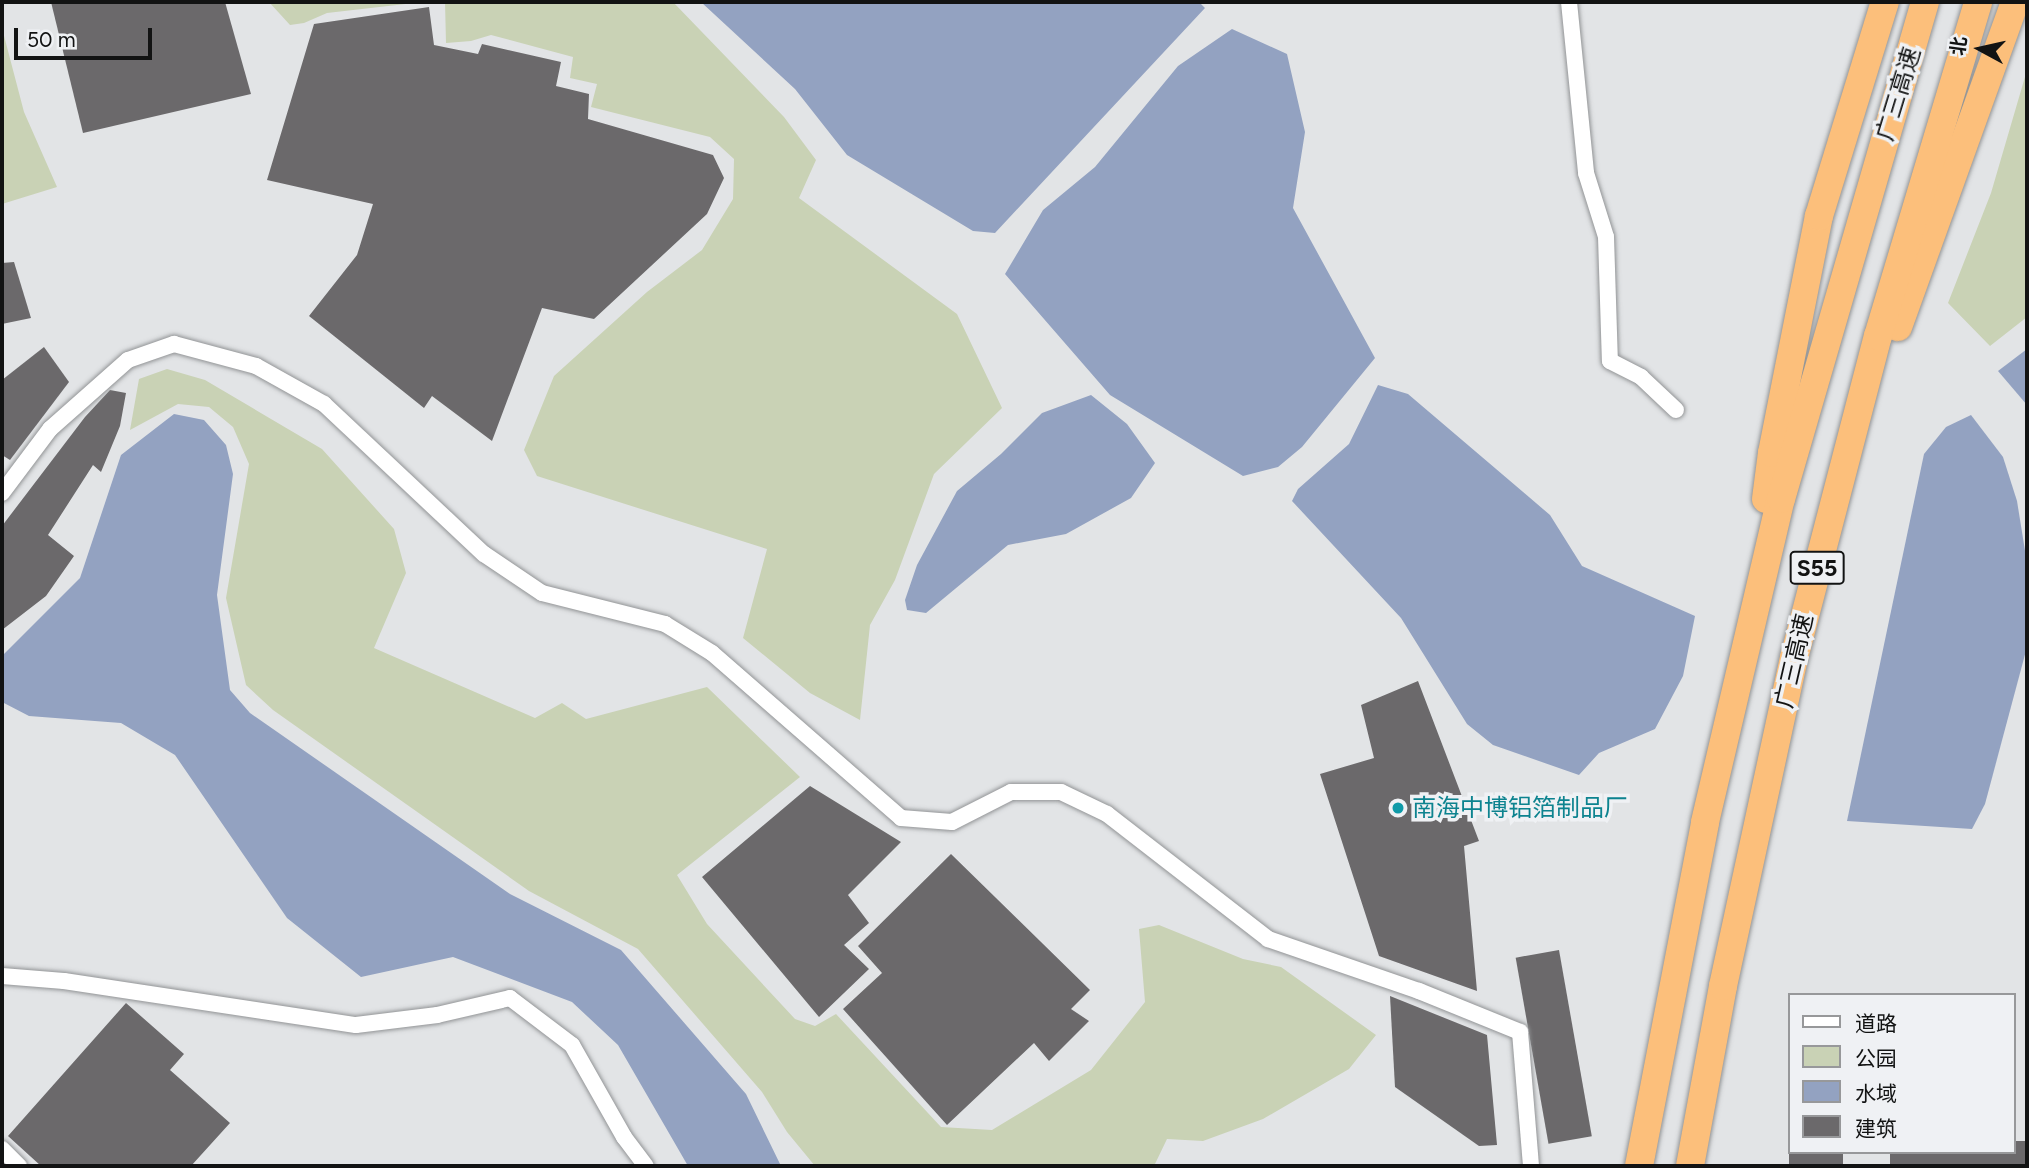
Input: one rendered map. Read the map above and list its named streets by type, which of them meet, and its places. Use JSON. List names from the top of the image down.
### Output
{
  "streets": {
    "highway": ["广三高速", "S55"]
  },
  "places": ["南海中博铝箔制品厂"],
  "legend": [
    "道路",
    "公园",
    "水域",
    "建筑"
  ],
  "scale_bar": "50 m",
  "north": "left"
}
